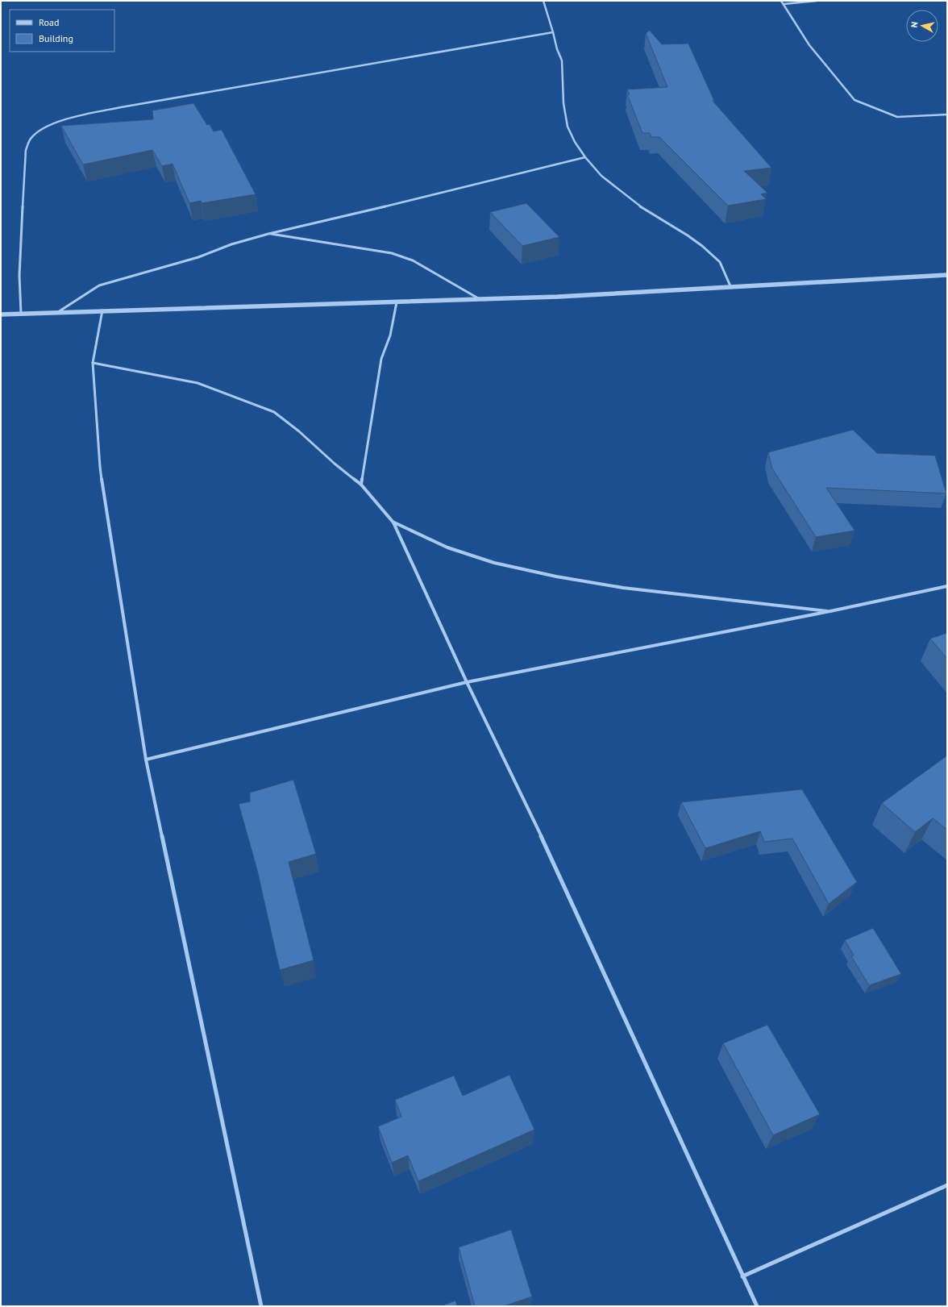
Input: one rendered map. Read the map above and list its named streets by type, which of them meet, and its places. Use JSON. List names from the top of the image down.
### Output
{
  "legend": ["Road", "Building"],
  "north": "left"
}
